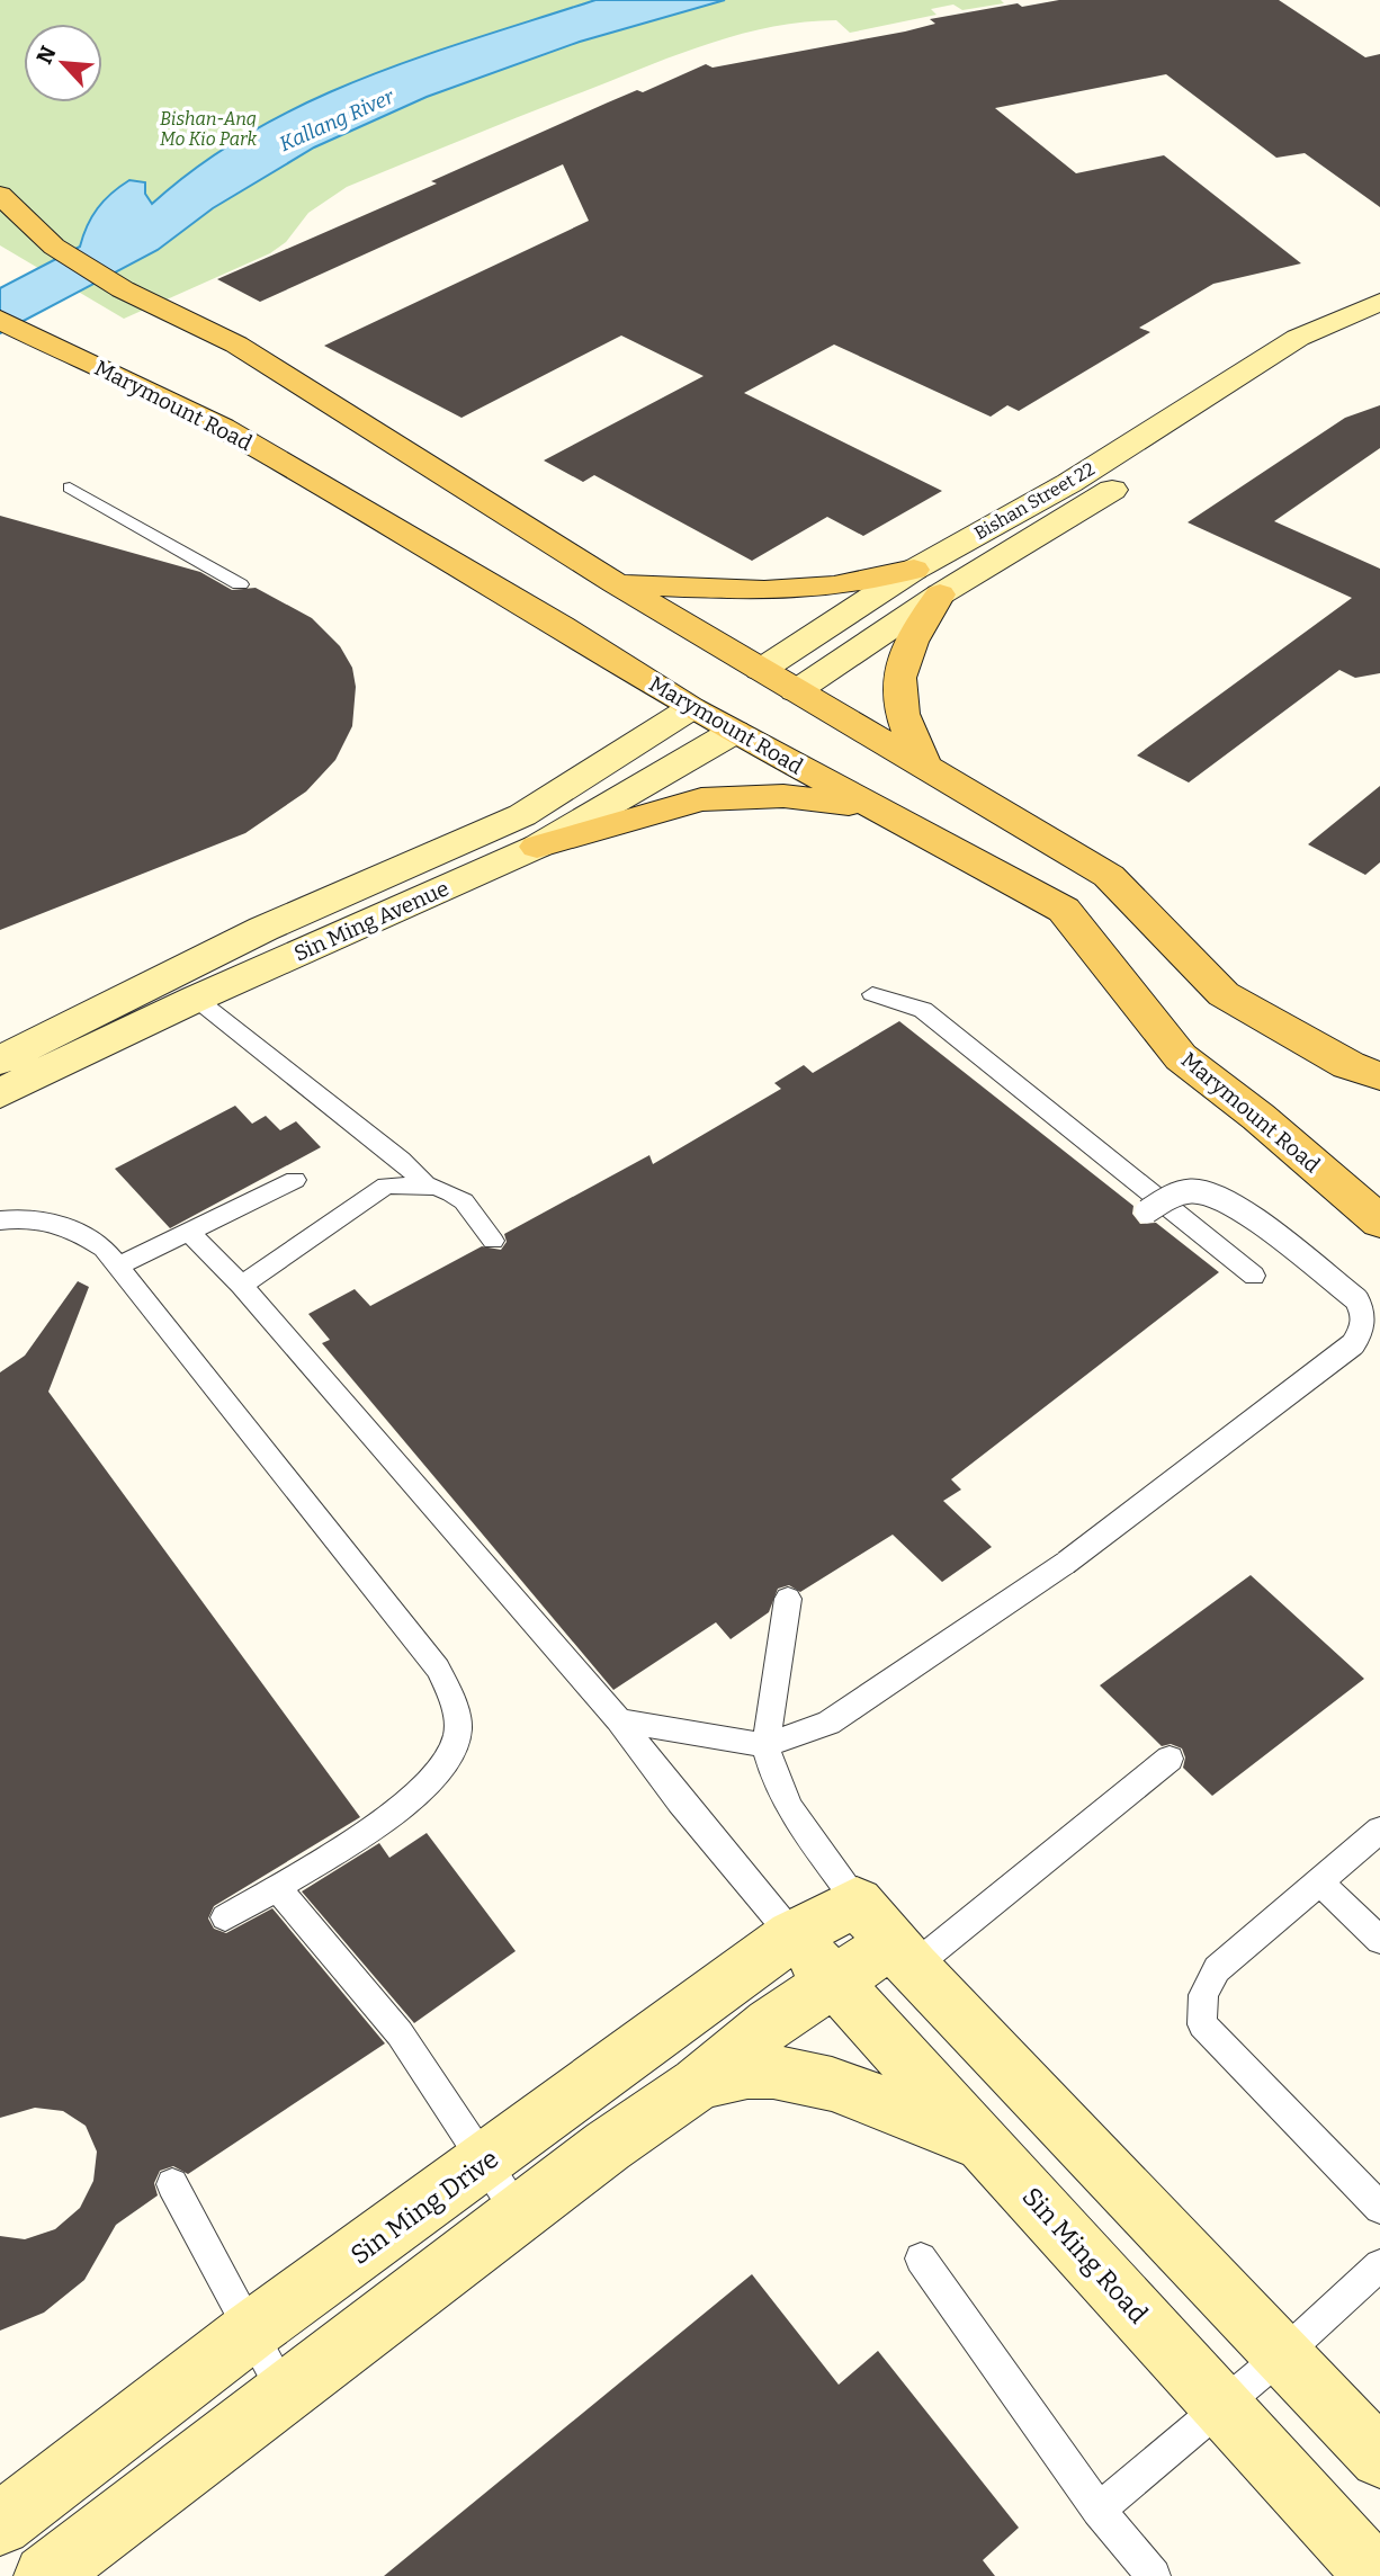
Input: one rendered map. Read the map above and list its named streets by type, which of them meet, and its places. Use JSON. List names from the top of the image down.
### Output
{
  "streets": {
    "main road": [
      "Marymount Road",
      "Bishan Street 22",
      "Sin Ming Avenue",
      "Sin Ming Drive",
      "Sin Ming Road"
    ]
  },
  "crossings": [
    ["Marymount Road", "Bishan Street 22"],
    ["Marymount Road", "Sin Ming Avenue"],
    ["Bishan Street 22", "Sin Ming Avenue"],
    ["Sin Ming Drive", "Sin Ming Road"]
  ],
  "water": ["Kallang River"],
  "parks": ["Bishan-Ang Mo Kio Park"],
  "north": "top left"
}
